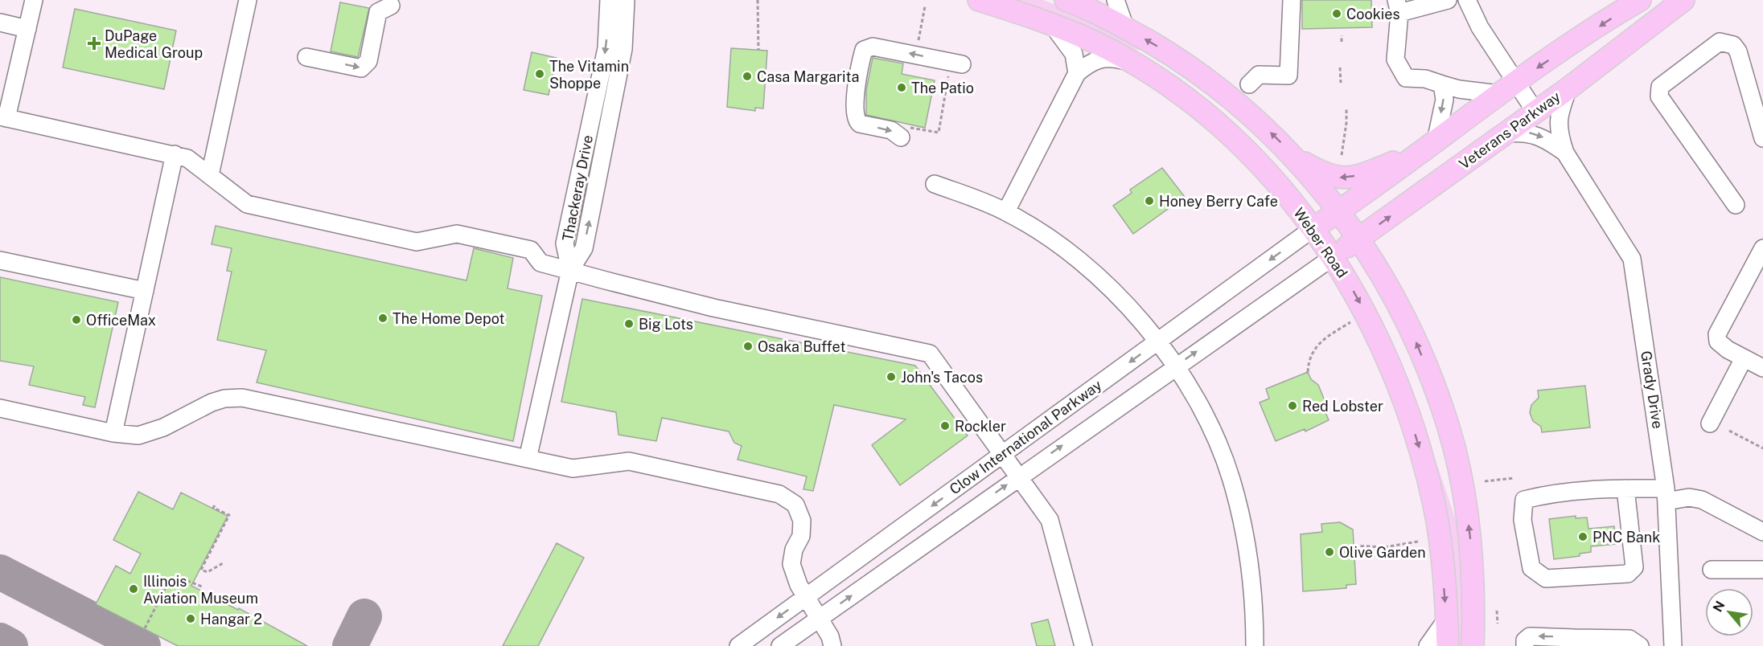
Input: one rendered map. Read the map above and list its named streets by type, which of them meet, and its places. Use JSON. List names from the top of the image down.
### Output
{
  "streets": {
    "main road": ["Veterans Parkway", "Weber Road"],
    "street": ["Thackeray Drive", "Grady Drive", "Clow International Parkway"]
  },
  "crossings": [
    ["Veterans Parkway", "Weber Road"],
    ["Veterans Parkway", "Grady Drive"],
    ["Veterans Parkway", "Clow International Parkway"],
    ["Weber Road", "Clow International Parkway"]
  ],
  "places": {
    "other": [
      "Cookies",
      "The Vitamin Shoppe",
      "Casa Margarita",
      "The Patio",
      "Honey Berry Cafe",
      "The Home Depot",
      "OfficeMax",
      "Big Lots",
      "Osaka Buffet",
      "John's Tacos",
      "Red Lobster",
      "Rockler",
      "PNC Bank",
      "Olive Garden",
      "Illinois Aviation Museum",
      "Hangar 2"
    ],
    "health": ["DuPage Medical Group"]
  },
  "north": "top left"
}
